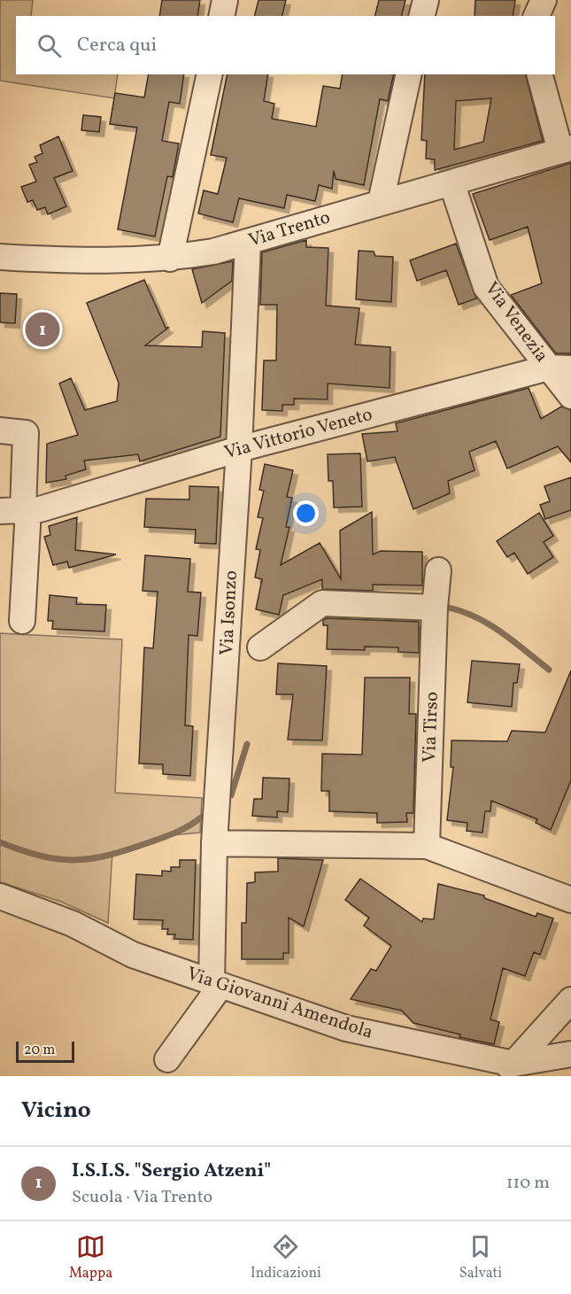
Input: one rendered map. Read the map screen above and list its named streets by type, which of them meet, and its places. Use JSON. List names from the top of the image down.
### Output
{
  "streets": {
    "street": [
      "Via Trento",
      "Via Venezia",
      "Via Vittorio Veneto",
      "Via Isonzo",
      "Via Tirso",
      "Via Giovanni Amendola"
    ]
  },
  "crossings": [
    ["Via Trento", "Via Venezia"],
    ["Via Trento", "Via Isonzo"],
    ["Via Venezia", "Via Vittorio Veneto"],
    ["Via Vittorio Veneto", "Via Isonzo"],
    ["Via Isonzo", "Via Giovanni Amendola"]
  ],
  "scale_bar": "20 m",
  "page": {
    "search": "Cerca qui",
    "pins": "1",
    "scale": "20 m",
    "heading": "Vicino",
    "list": [
      {
        "mark": "1",
        "name": "I.S.I.S. \"Sergio Atzeni\"",
        "note": "Scuola · Via Trento",
        "value": "110 m"
      }
    ],
    "nav": ["Mappa", "Indicazioni", "Salvati"]
  }
}
